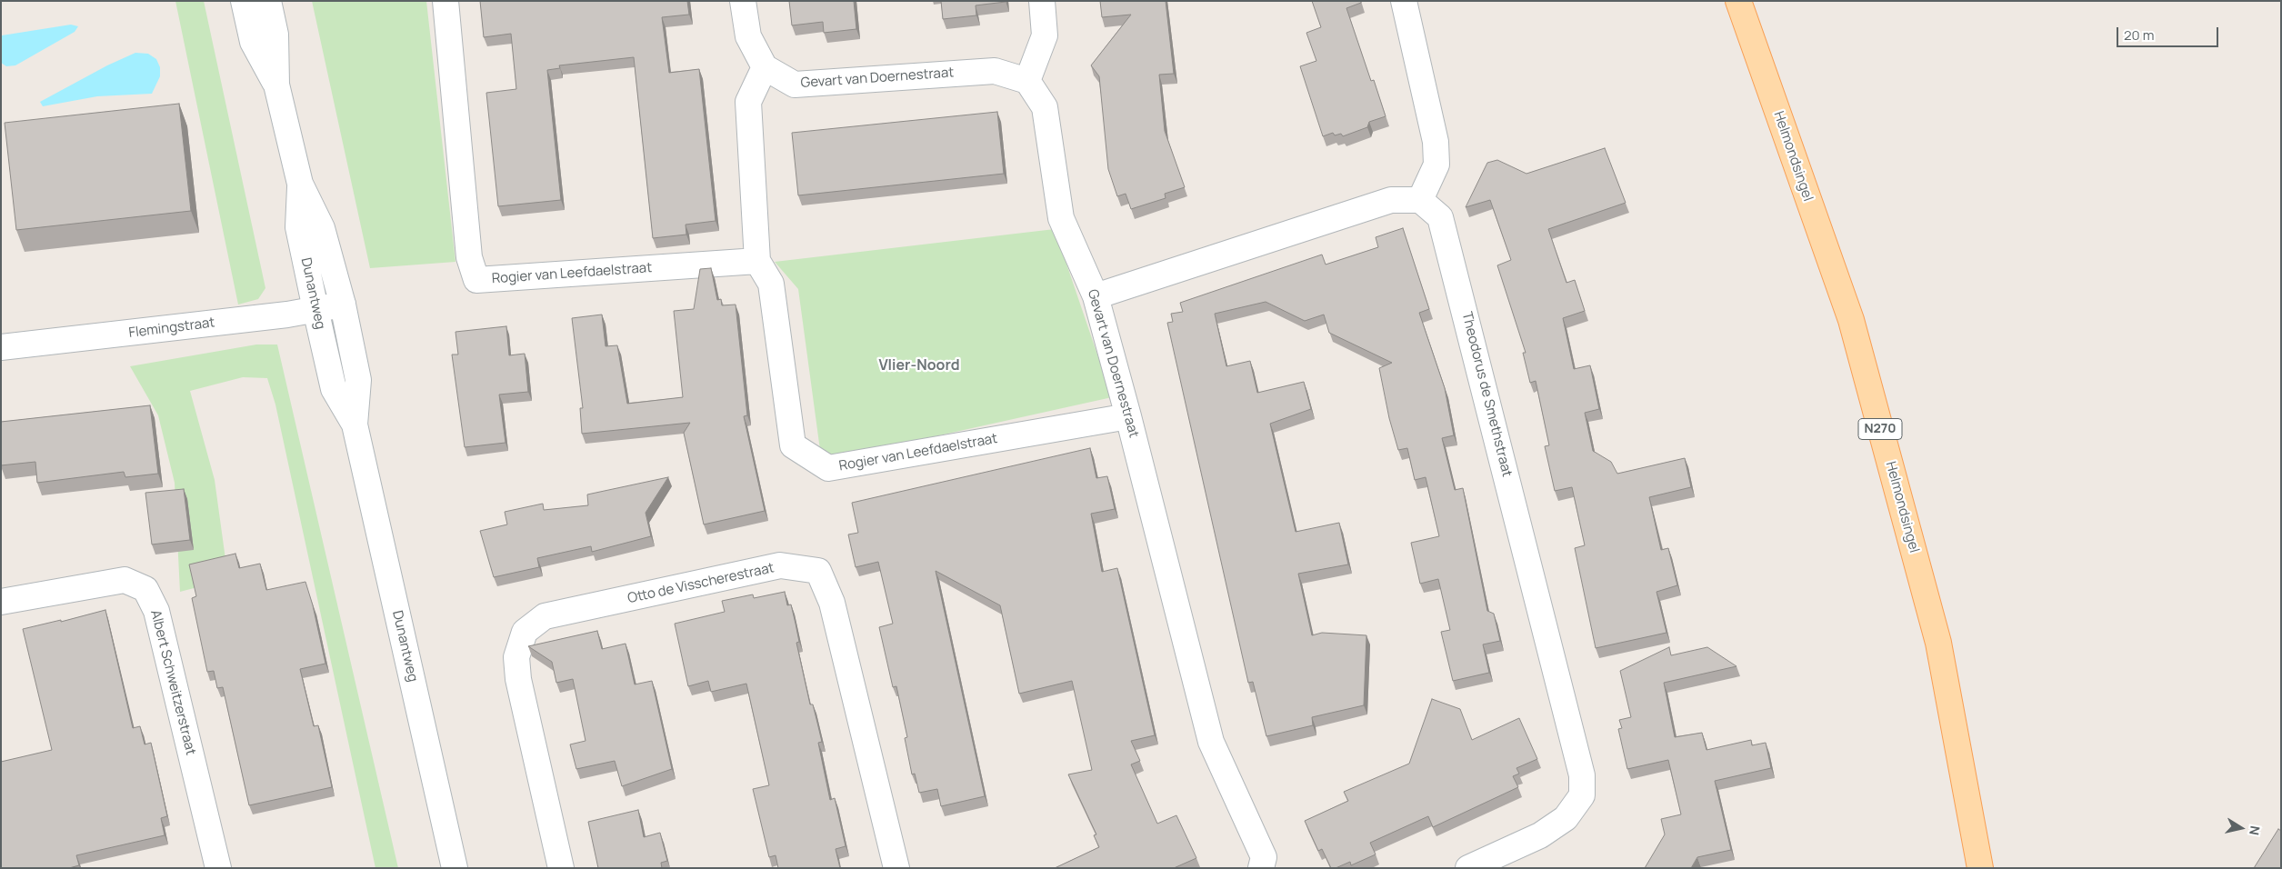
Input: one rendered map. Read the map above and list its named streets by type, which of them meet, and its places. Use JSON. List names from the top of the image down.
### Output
{
  "streets": {
    "main road": ["Helmondsingel", "N270"],
    "street": [
      "Gevart van Doernestraat",
      "Rogier van Leefdaelstraat",
      "Dunantweg",
      "Flemingstraat",
      "Theodorus de Smethstraat",
      "Otto de Visscherestraat",
      "Albert Schweitzerstraat"
    ]
  },
  "crossings": [
    ["Gevart van Doernestraat", "Rogier van Leefdaelstraat"],
    ["Dunantweg", "Flemingstraat"]
  ],
  "districts": ["Vlier-Noord"],
  "scale_bar": "20 m",
  "north": "right"
}
